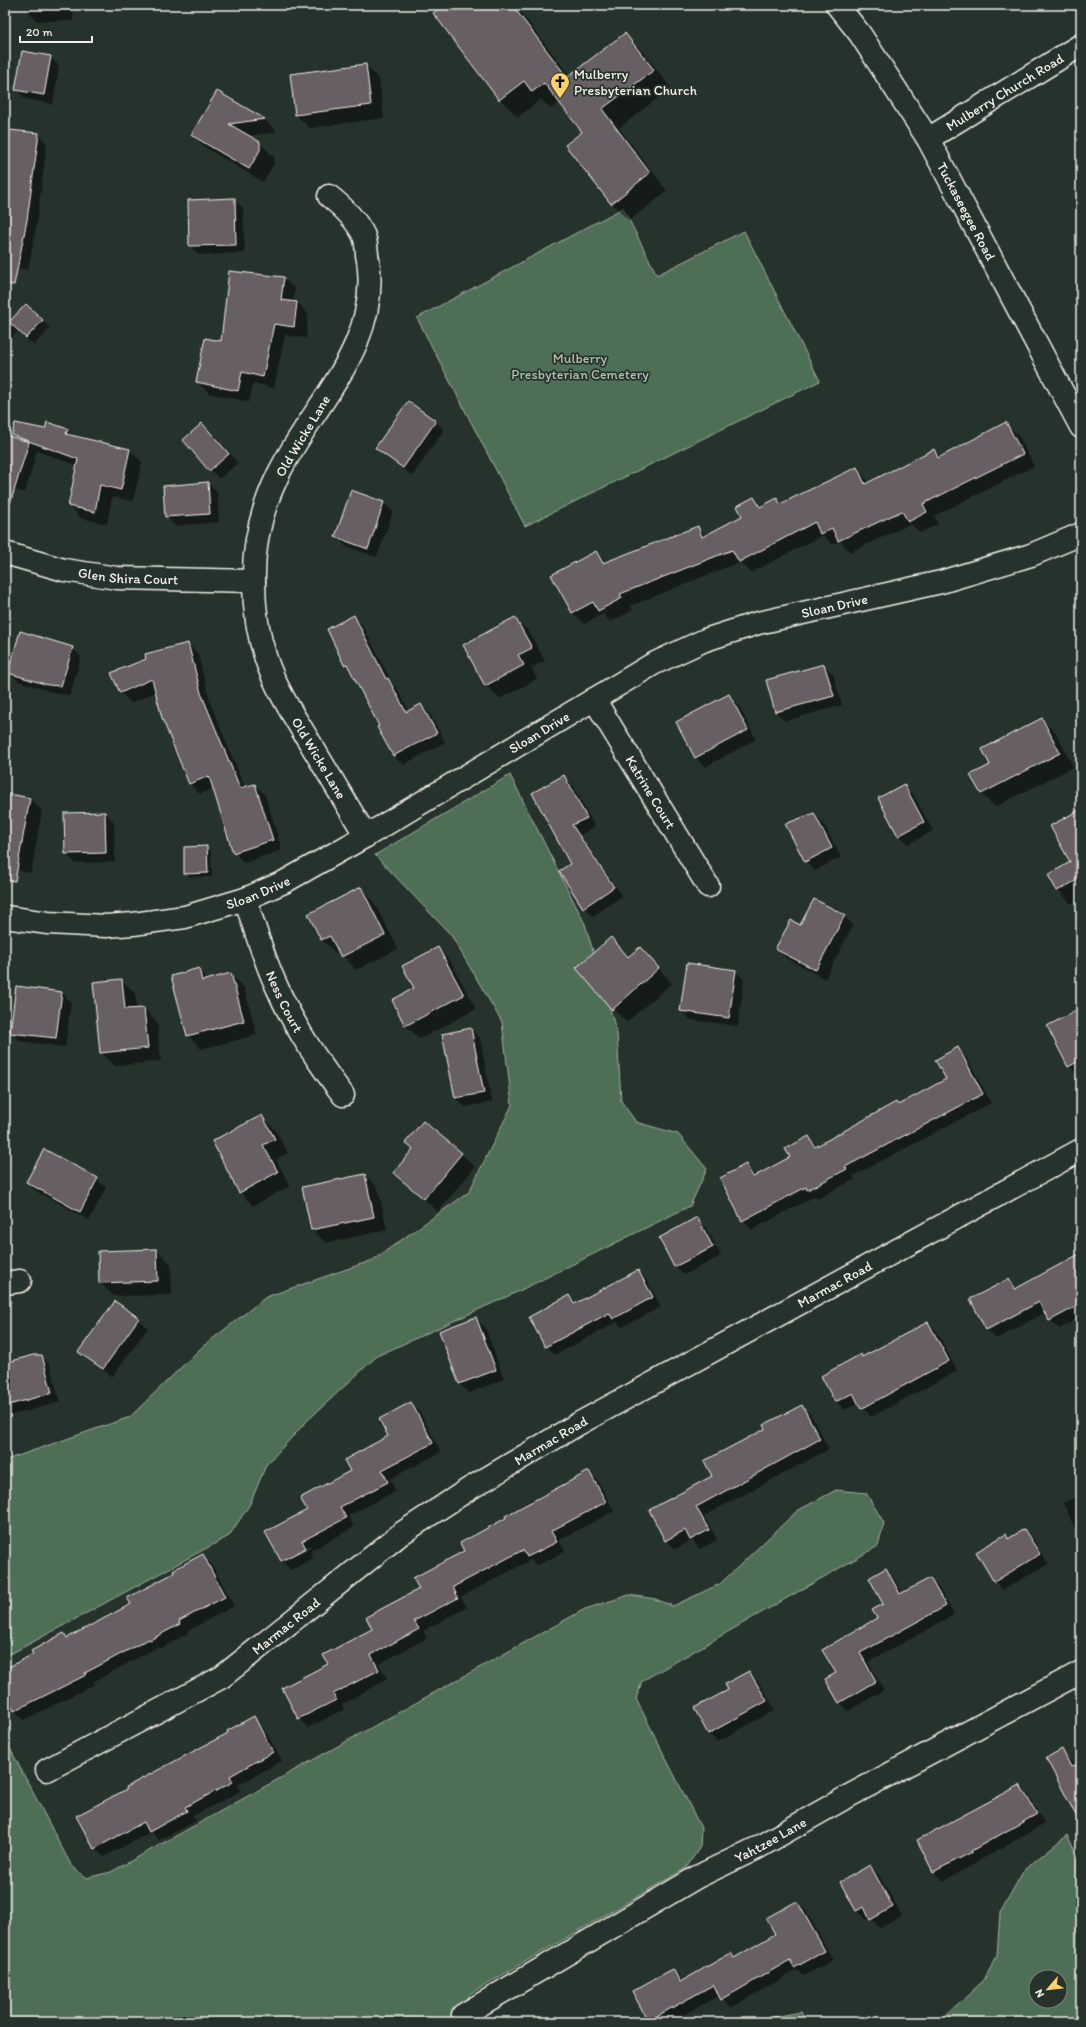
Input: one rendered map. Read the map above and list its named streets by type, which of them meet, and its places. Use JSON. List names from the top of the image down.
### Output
{
  "streets": {
    "street": [
      "Mulberry Church Road",
      "Tuckaseegee Road",
      "Old Wicke Lane",
      "Glen Shira Court",
      "Sloan Drive",
      "Katrine Court",
      "Ness Court",
      "Marmac Road",
      "Yahtzee Lane"
    ]
  },
  "crossings": [
    ["Mulberry Church Road", "Tuckaseegee Road"],
    ["Old Wicke Lane", "Glen Shira Court"],
    ["Old Wicke Lane", "Sloan Drive"],
    ["Sloan Drive", "Katrine Court"],
    ["Sloan Drive", "Ness Court"]
  ],
  "parks": ["Mulberry Presbyterian Cemetery"],
  "places": {
    "church": ["Mulberry Presbyterian Church"]
  },
  "scale_bar": "20 m",
  "north": "bottom left"
}
